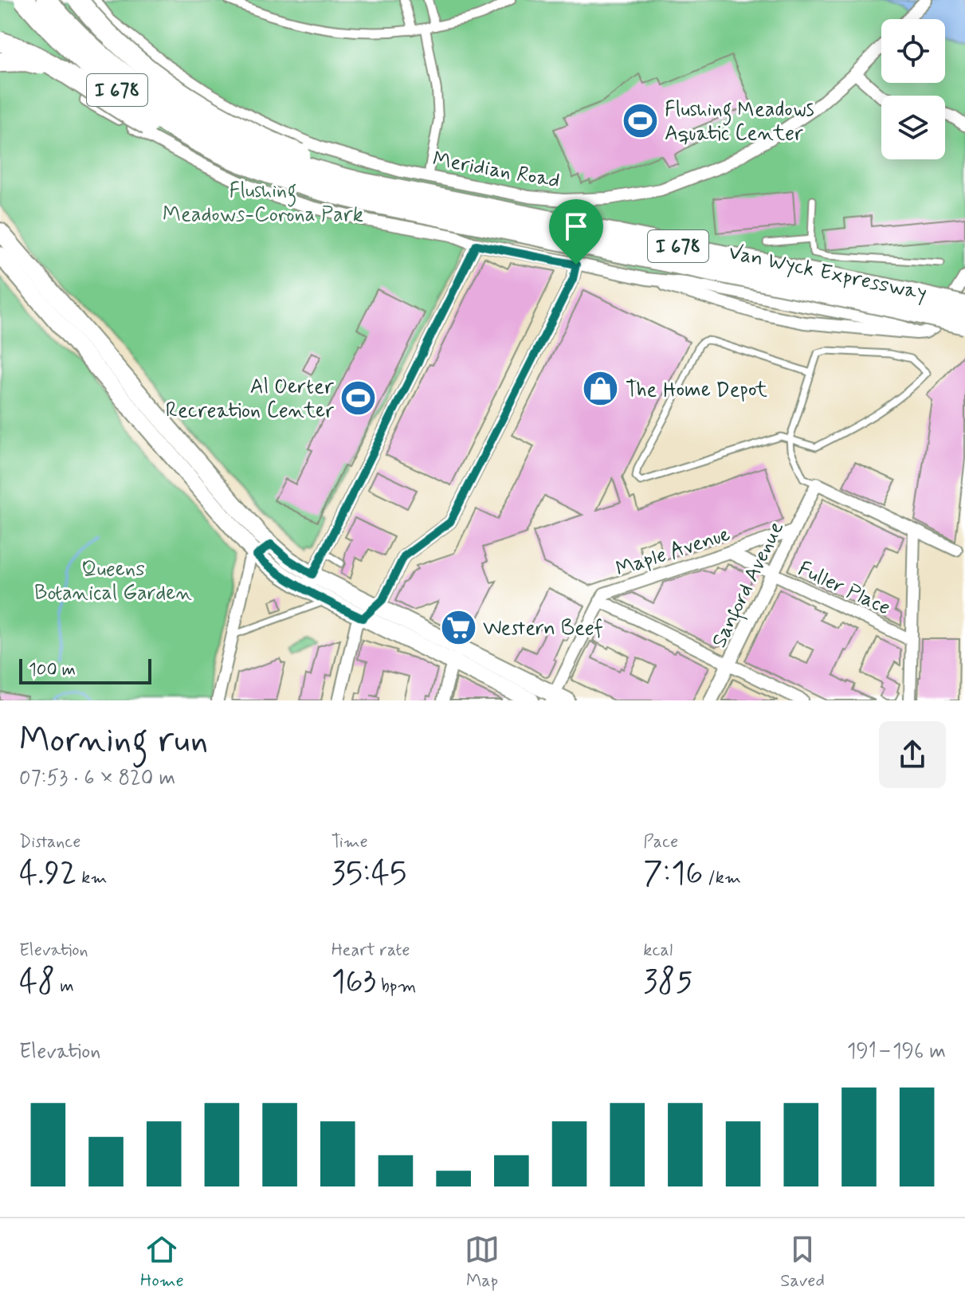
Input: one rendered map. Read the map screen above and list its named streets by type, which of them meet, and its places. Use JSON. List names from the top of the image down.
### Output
{
  "streets": {
    "highway": ["I 678", "Van Wyck Expressway"],
    "street": [
      "Meridian Road",
      "Maple Avenue",
      "Sanford Avenue",
      "Fuller Place"
    ]
  },
  "crossings": [
    ["Maple Avenue", "Sanford Avenue"],
    ["Maple Avenue", "Fuller Place"],
    ["Sanford Avenue", "Fuller Place"]
  ],
  "parks": ["Flushing Meadows-Corona Park", "Queens Botanical Garden"],
  "places": {
    "sports": ["Flushing Meadows Aquatic Center", "Al Oerter Recreation Center"],
    "shop": ["The Home Depot"],
    "supermarket": ["Western Beef"]
  },
  "scale_bar": "100 m",
  "page": {
    "scale": "100 m",
    "heading": ["Morning run", "07:53 · 6 × 820 m"],
    "stats": [
      ["Distance", "4.92 km"],
      ["Time", "35:45"],
      ["Pace", "7:16 /km"],
      ["Elevation", "48 m"],
      ["Heart rate", "163 bpm"],
      ["kcal", "385"]
    ],
    "chart": ["Elevation", "191–196 m"],
    "tabs": ["Home", "Map", "Saved"]
  }
}
